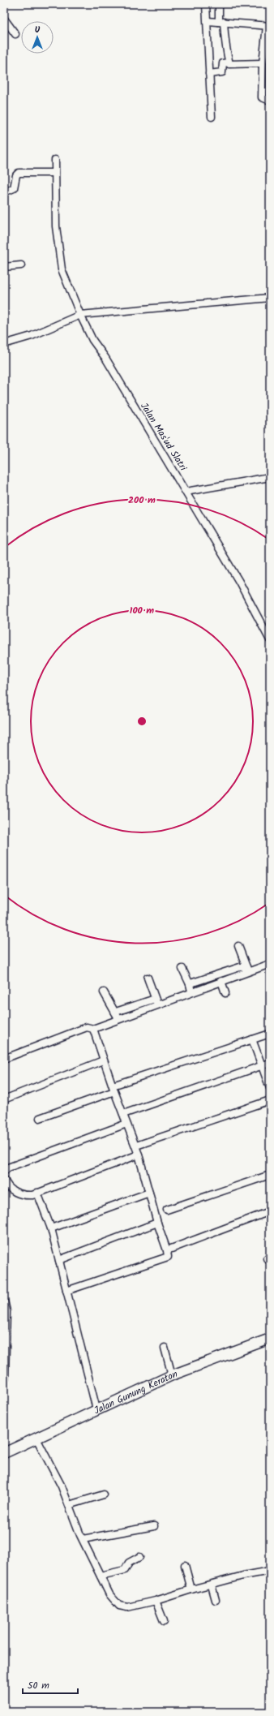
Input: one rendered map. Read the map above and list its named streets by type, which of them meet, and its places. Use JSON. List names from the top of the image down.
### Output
{
  "streets": {
    "street": ["Jalan Mas'ud Slatri", "Jalan Gunung Keraton"]
  },
  "scale_bar": "50 m",
  "north": "top",
  "rings": ["200 m", "100 m"]
}
